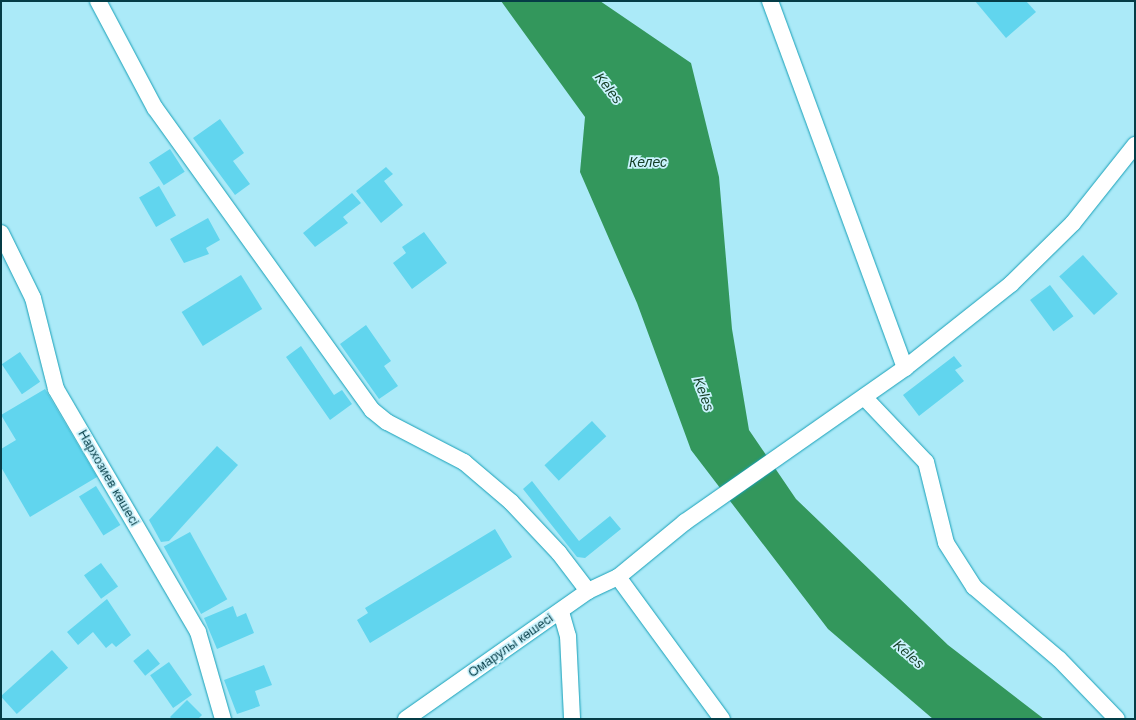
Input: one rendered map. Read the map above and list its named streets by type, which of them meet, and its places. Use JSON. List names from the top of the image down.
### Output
{
  "streets": {
    "street": ["Нархозиев көшесі", "Омарулы көшесі"]
  },
  "water": ["Keles", "Келес"]
}
